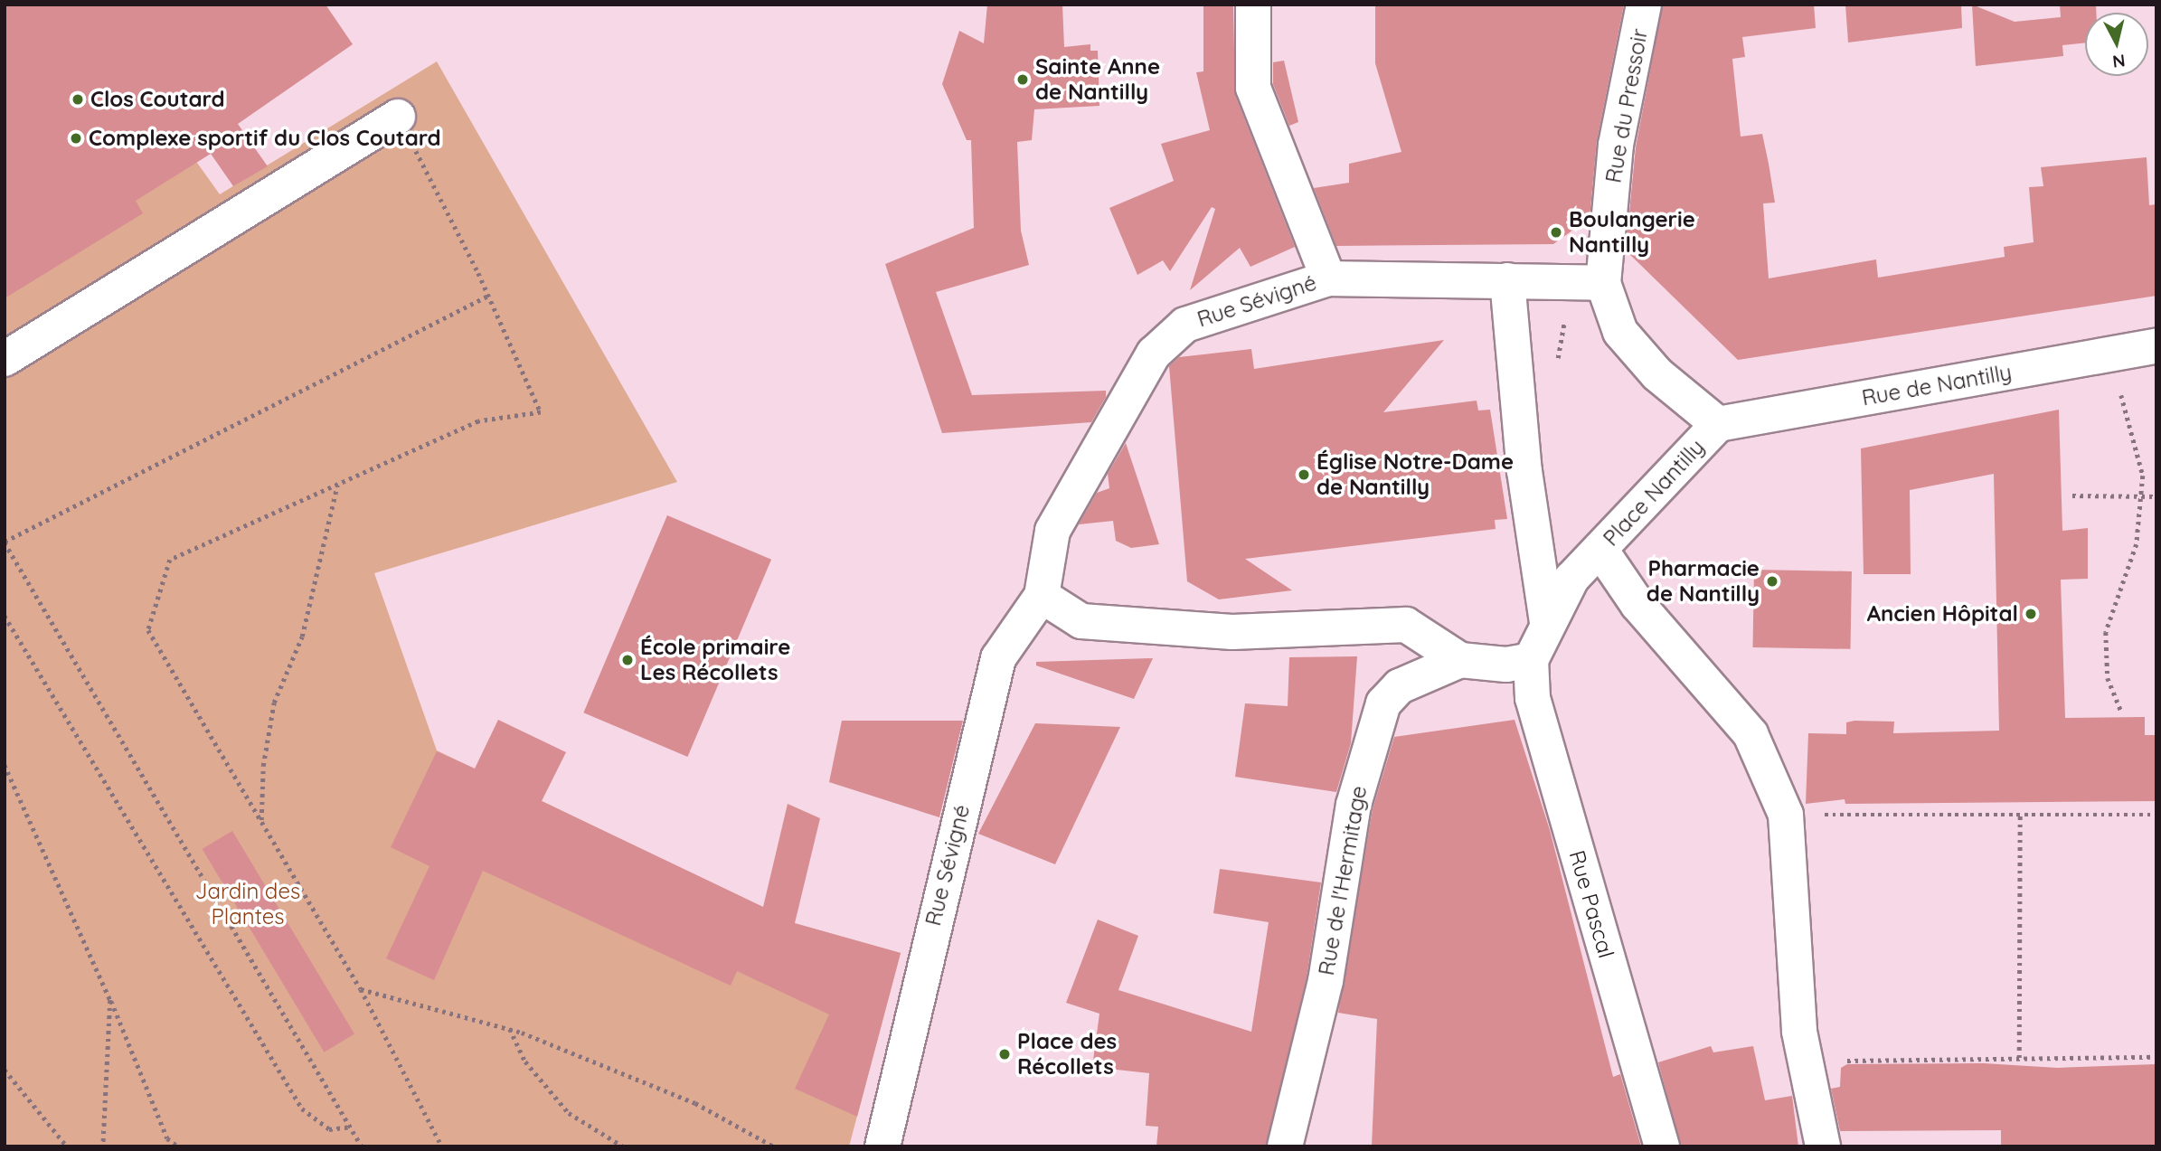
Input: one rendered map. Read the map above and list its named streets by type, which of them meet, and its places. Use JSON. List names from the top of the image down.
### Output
{
  "streets": {
    "street": [
      "Rue du Pressoir",
      "Rue Sévigné",
      "Rue de Nantilly",
      "Place Nantilly",
      "Rue de l'Hermitage",
      "Rue Pascal"
    ]
  },
  "crossings": [
    ["Rue du Pressoir", "Rue Sévigné"],
    ["Rue du Pressoir", "Place Nantilly"],
    ["Rue Sévigné", "Place Nantilly"],
    ["Rue de Nantilly", "Place Nantilly"],
    ["Place Nantilly", "Rue Pascal"]
  ],
  "parks": ["Jardin des Plantes"],
  "places": [
    "Sainte Anne de Nantilly",
    "Clos Coutard",
    "Complexe sportif du Clos Coutard",
    "Boulangerie Nantilly",
    "Église Notre-Dame de Nantilly",
    "Pharmacie de Nantilly",
    "Ancien Hôpital",
    "École primaire Les Récollets",
    "Place des Récollets"
  ],
  "north": "bottom"
}
